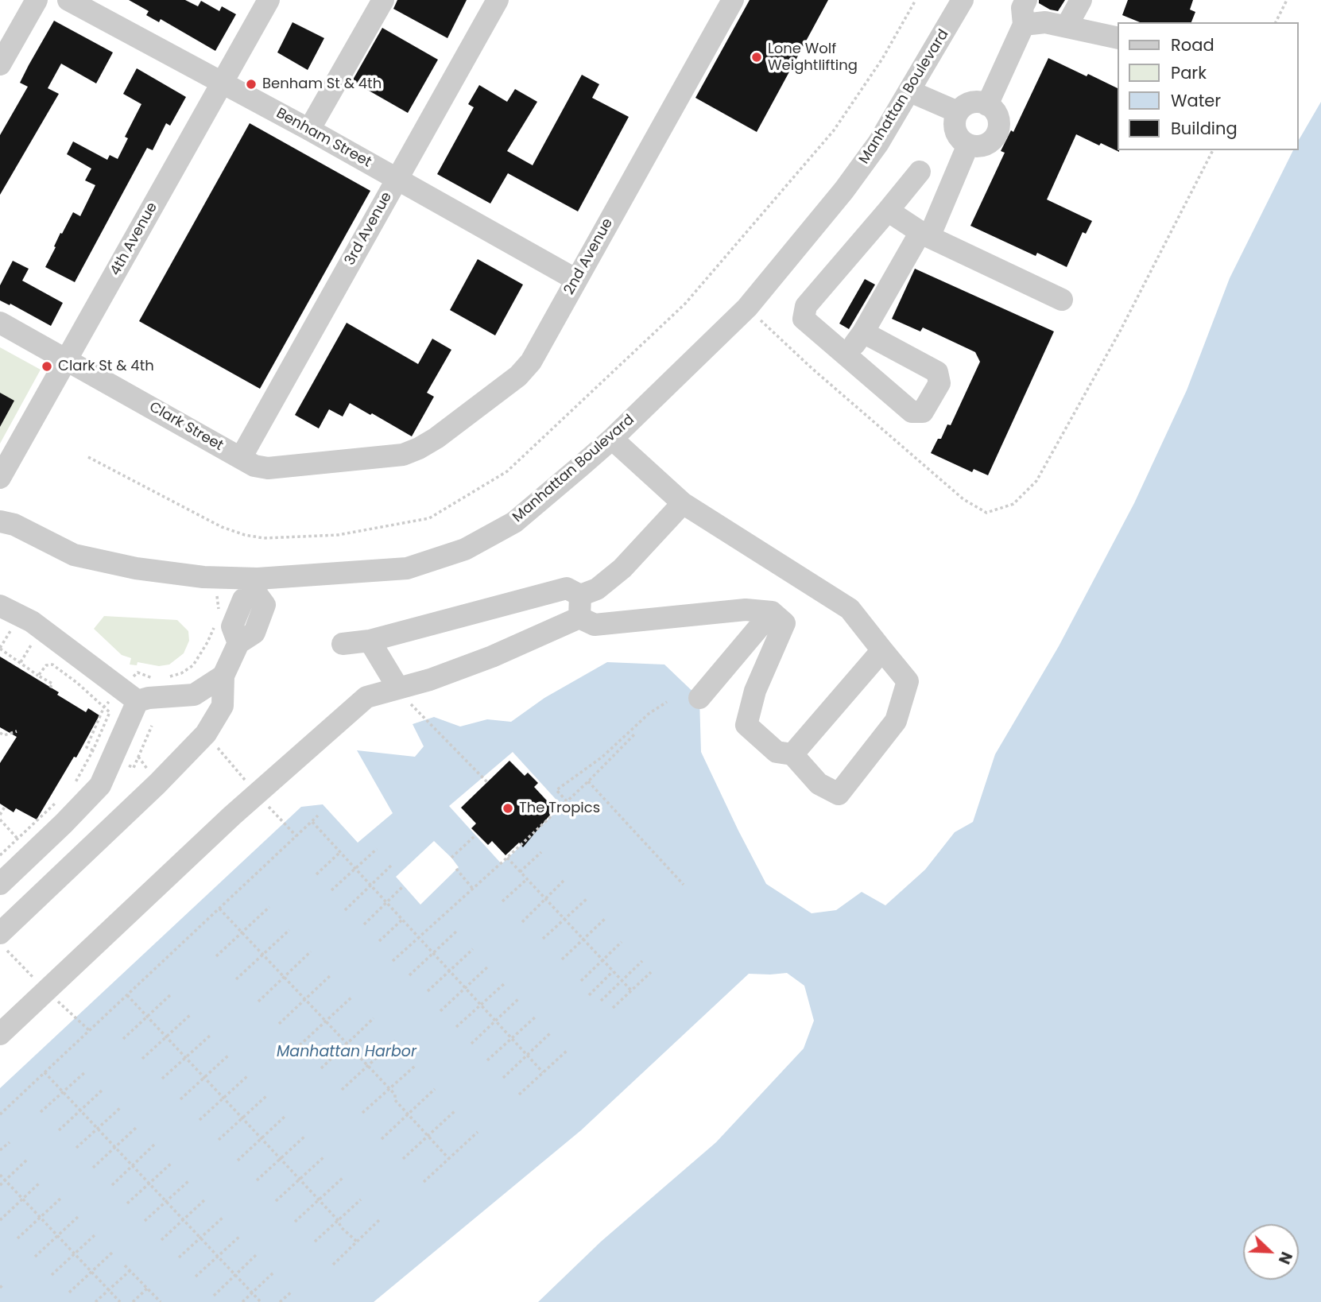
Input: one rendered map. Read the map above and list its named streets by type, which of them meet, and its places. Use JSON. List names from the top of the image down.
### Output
{
  "streets": {
    "street": [
      "Manhattan Boulevard",
      "Benham Street",
      "3rd Avenue",
      "4th Avenue",
      "2nd Avenue",
      "Clark Street"
    ]
  },
  "crossings": [
    ["Benham Street", "3rd Avenue"],
    ["Benham Street", "4th Avenue"],
    ["Benham Street", "2nd Avenue"],
    ["3rd Avenue", "Clark Street"],
    ["4th Avenue", "Clark Street"],
    ["2nd Avenue", "Clark Street"]
  ],
  "water": ["Manhattan Harbor"],
  "places": [
    "Lone Wolf Weightlifting",
    "Benham St & 4th",
    "Clark St & 4th",
    "The Tropics"
  ],
  "legend": [
    "Road",
    "Park",
    "Water",
    "Building"
  ],
  "north": "bottom right"
}
